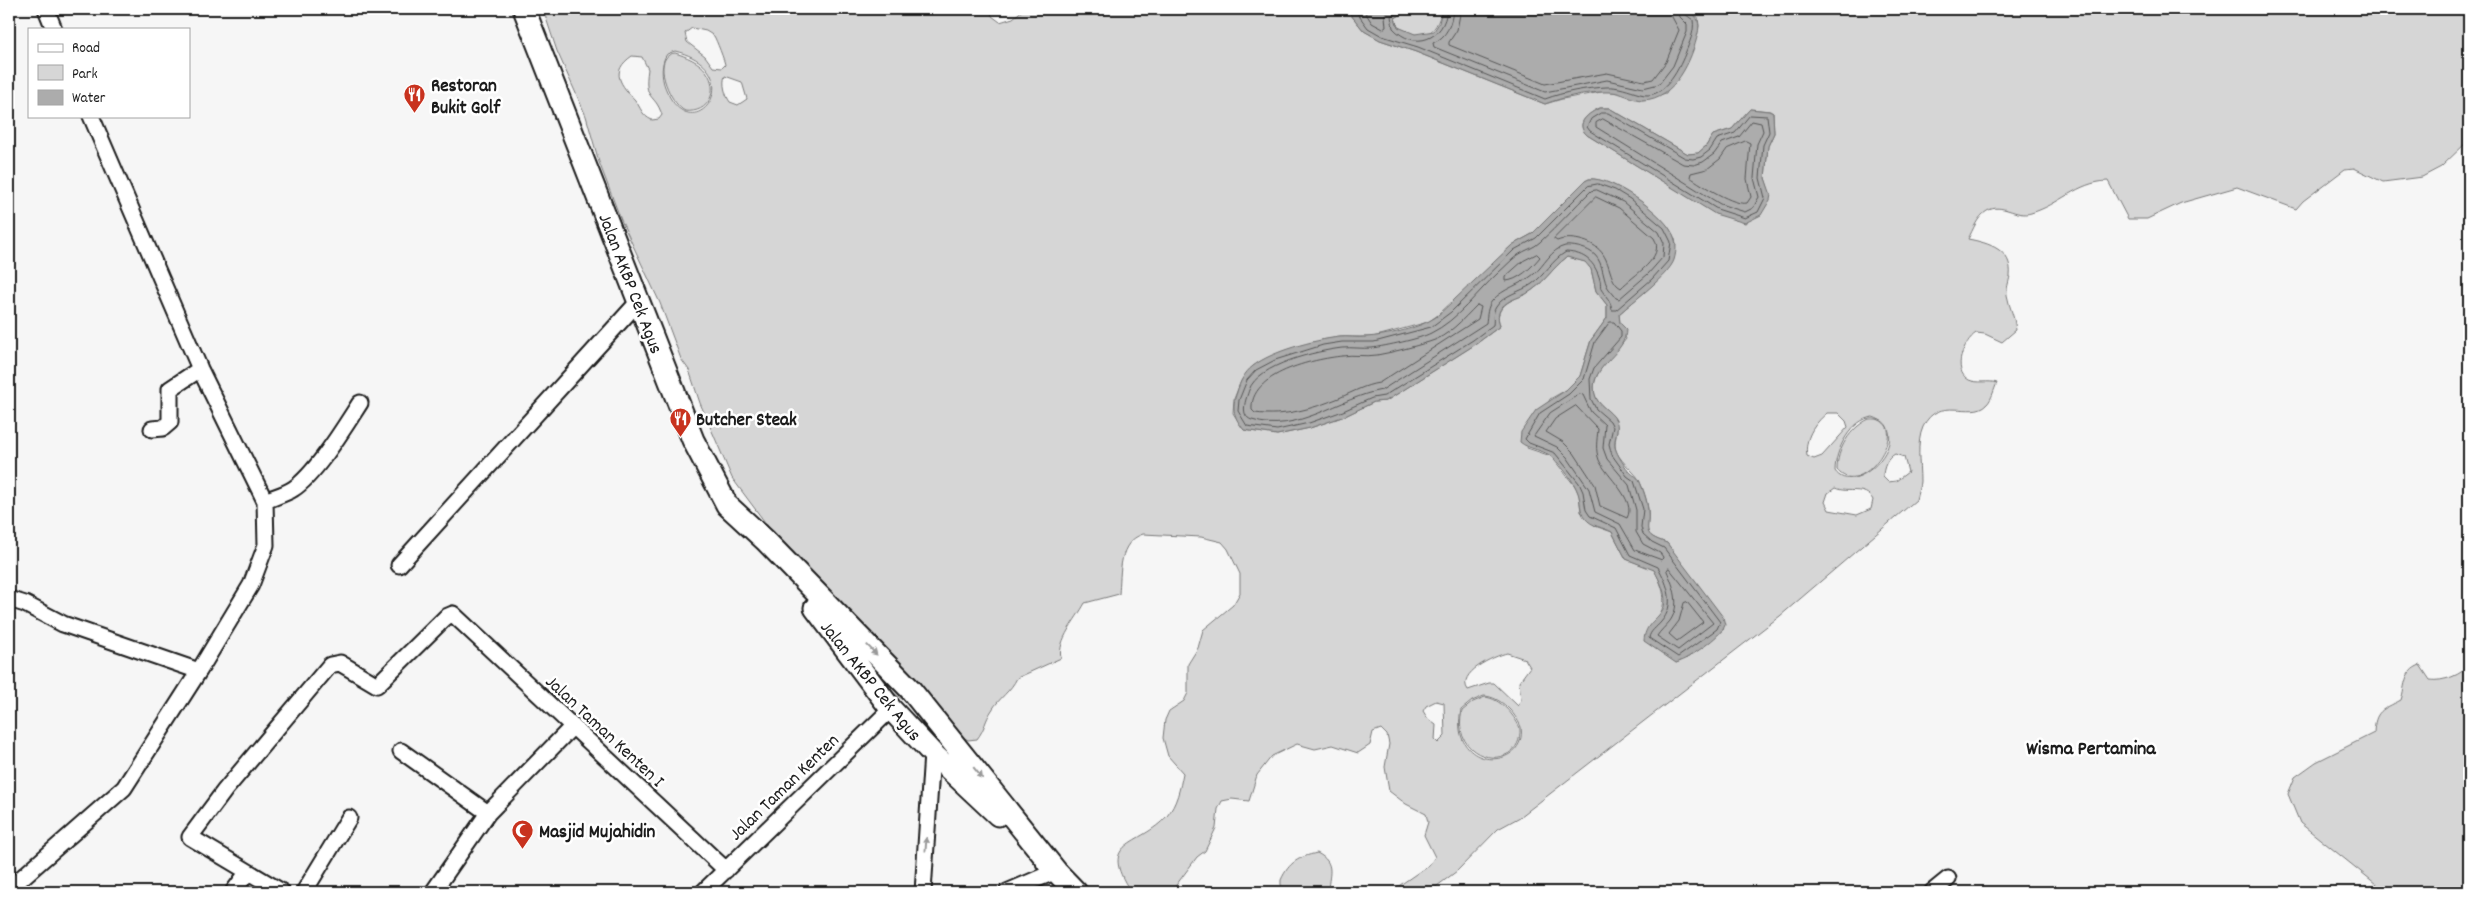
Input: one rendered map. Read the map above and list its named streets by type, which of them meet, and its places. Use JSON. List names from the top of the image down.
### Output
{
  "streets": {
    "main road": ["Jalan AKBP Cek Agus"],
    "street": ["Jalan Taman Kenten I", "Jalan Taman Kenten"]
  },
  "crossings": [
    ["Jalan AKBP Cek Agus", "Jalan Taman Kenten"],
    ["Jalan Taman Kenten I", "Jalan Taman Kenten"]
  ],
  "districts": ["Wisma Pertamina"],
  "places": {
    "restaurant": ["Restoran Bukit Golf", "Butcher Steak"],
    "mosque": ["Masjid Mujahidin"]
  },
  "legend": ["Road", "Park", "Water"]
}
